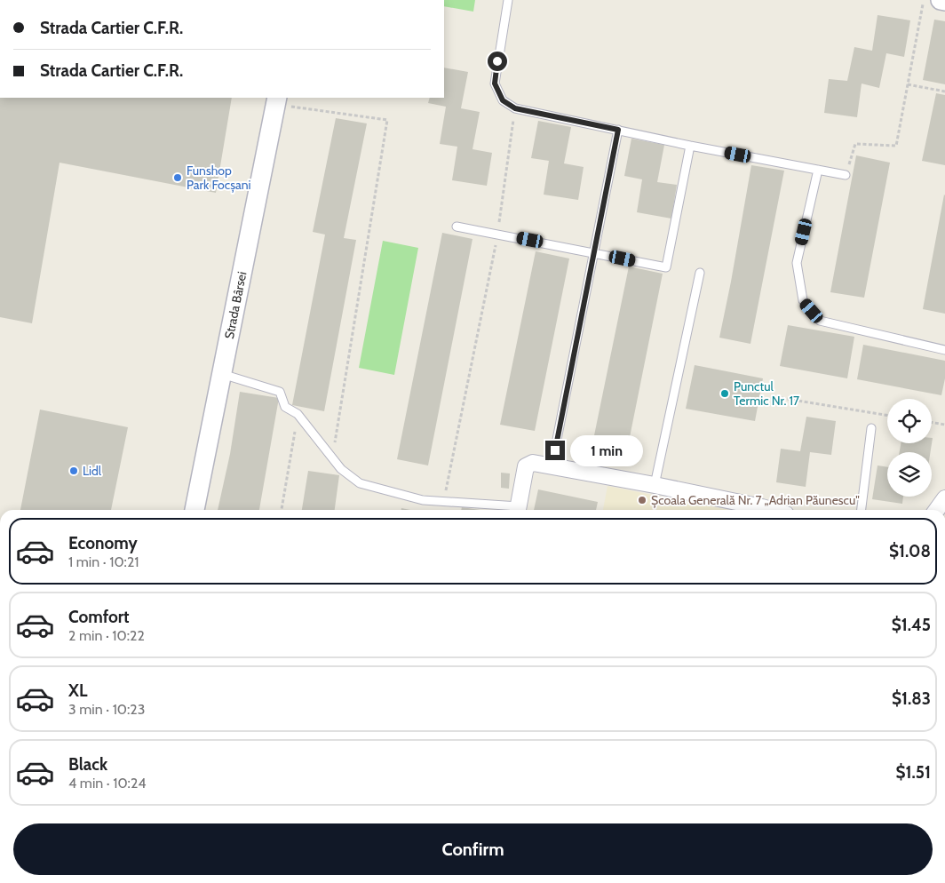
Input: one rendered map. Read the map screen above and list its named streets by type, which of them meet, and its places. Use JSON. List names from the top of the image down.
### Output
{
  "streets": {
    "street": ["Strada Bârsei"]
  },
  "places": [
    "Funshop Park Focșani",
    "Punctul Termic Nr. 17",
    "Lidl",
    "Școala Generală Nr. 7 „Adrian Păunescu\""
  ],
  "page": {
    "banner": ["Strada Cartier C.F.R.", "Strada Cartier C.F.R."],
    "bubble": "1 min",
    "list": [
      {
        "name": "Economy",
        "note": "1 min · 10:21",
        "value": "$1.08"
      },
      {
        "name": "Comfort",
        "note": "2 min · 10:22",
        "value": "$1.45"
      },
      {
        "name": "XL",
        "note": "3 min · 10:23",
        "value": "$1.83"
      },
      {
        "name": "Black",
        "note": "4 min · 10:24",
        "value": "$1.51"
      }
    ],
    "buttons": "Confirm"
  }
}
